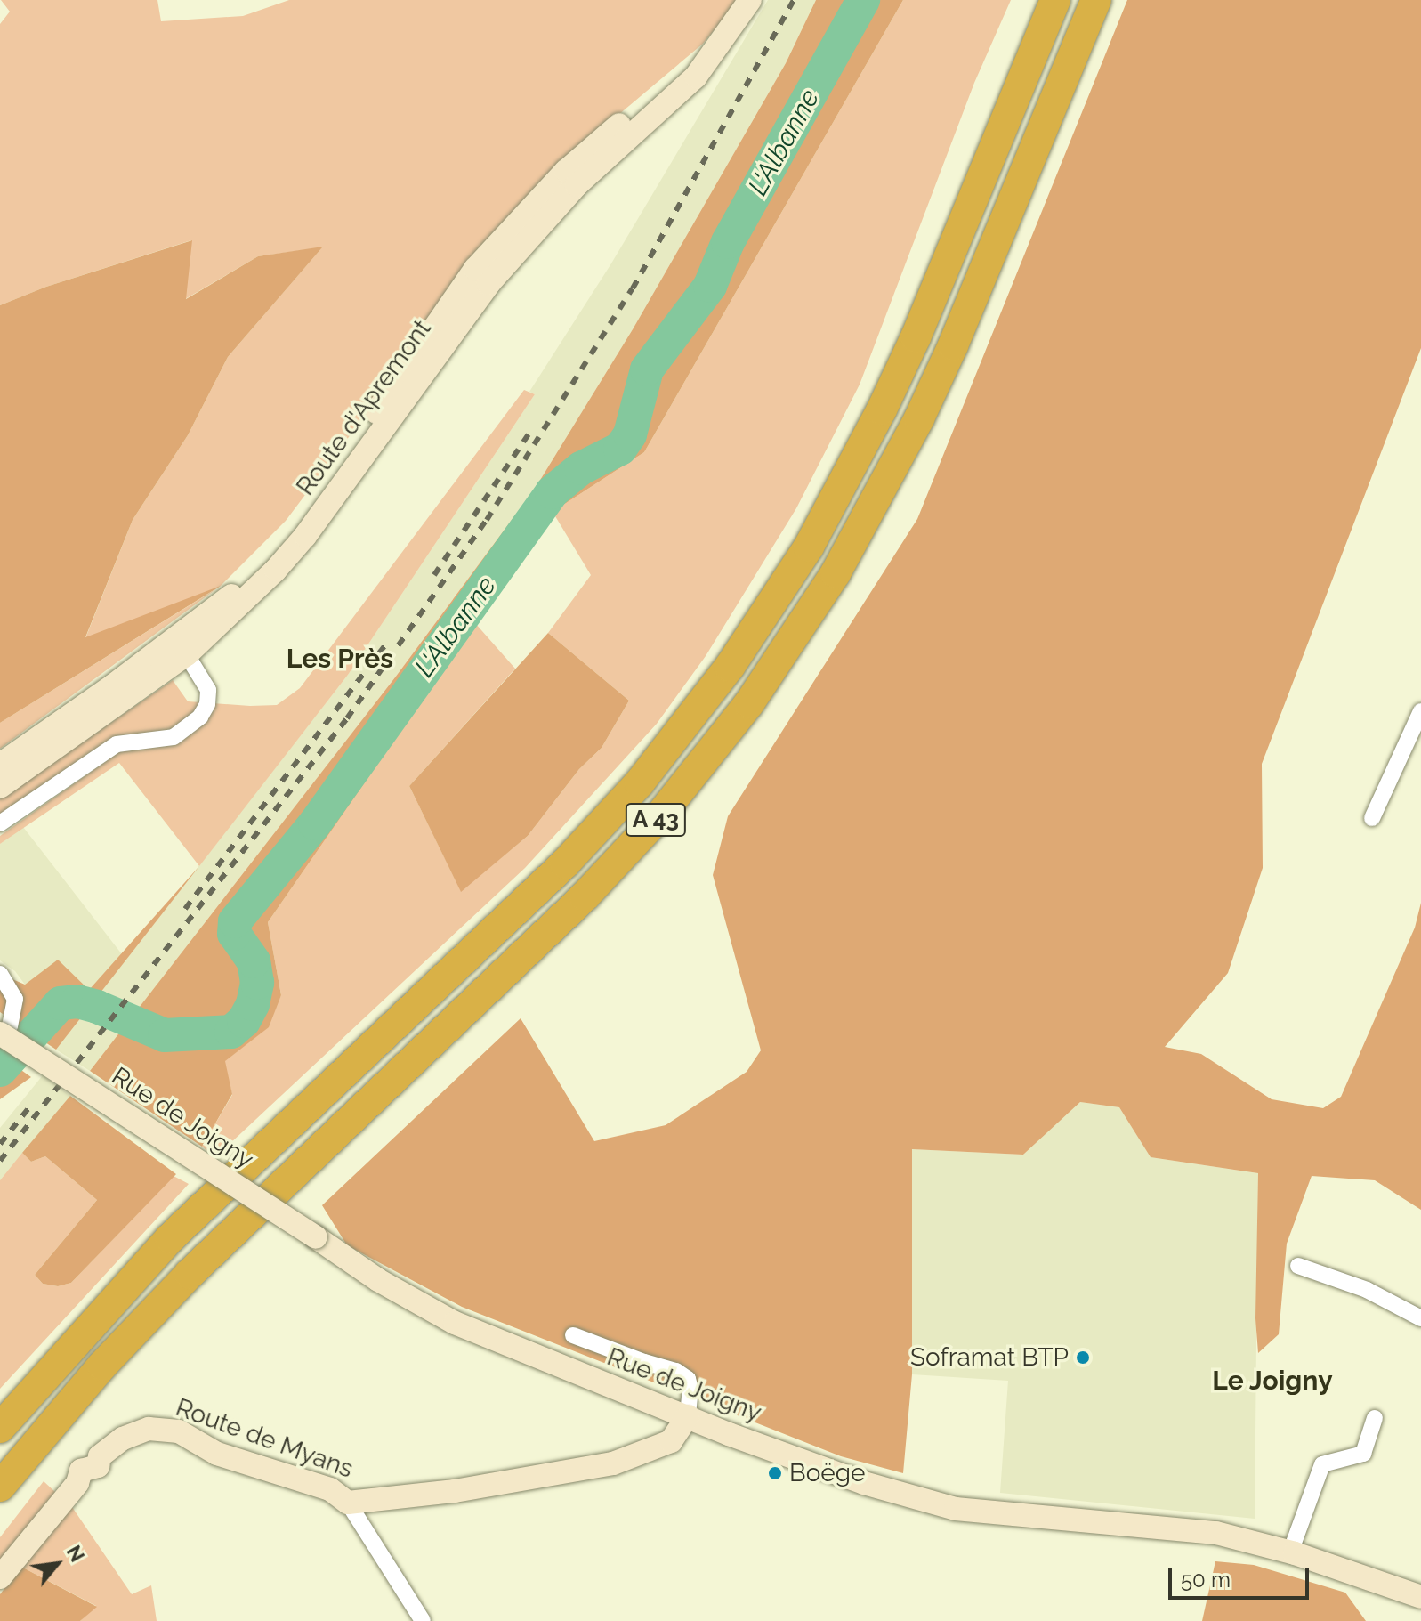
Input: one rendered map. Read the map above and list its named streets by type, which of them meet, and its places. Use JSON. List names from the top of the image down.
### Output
{
  "streets": {
    "highway": ["A 43"],
    "main road": ["Route d'Apremont", "Rue de Joigny", "Route de Myans"]
  },
  "crossings": [
    ["Rue de Joigny", "Route de Myans"]
  ],
  "districts": ["Les Près", "Le Joigny"],
  "water": ["L'Albanne"],
  "places": ["Soframat BTP", "Boëge"],
  "scale_bar": "50 m",
  "north": "top right"
}
